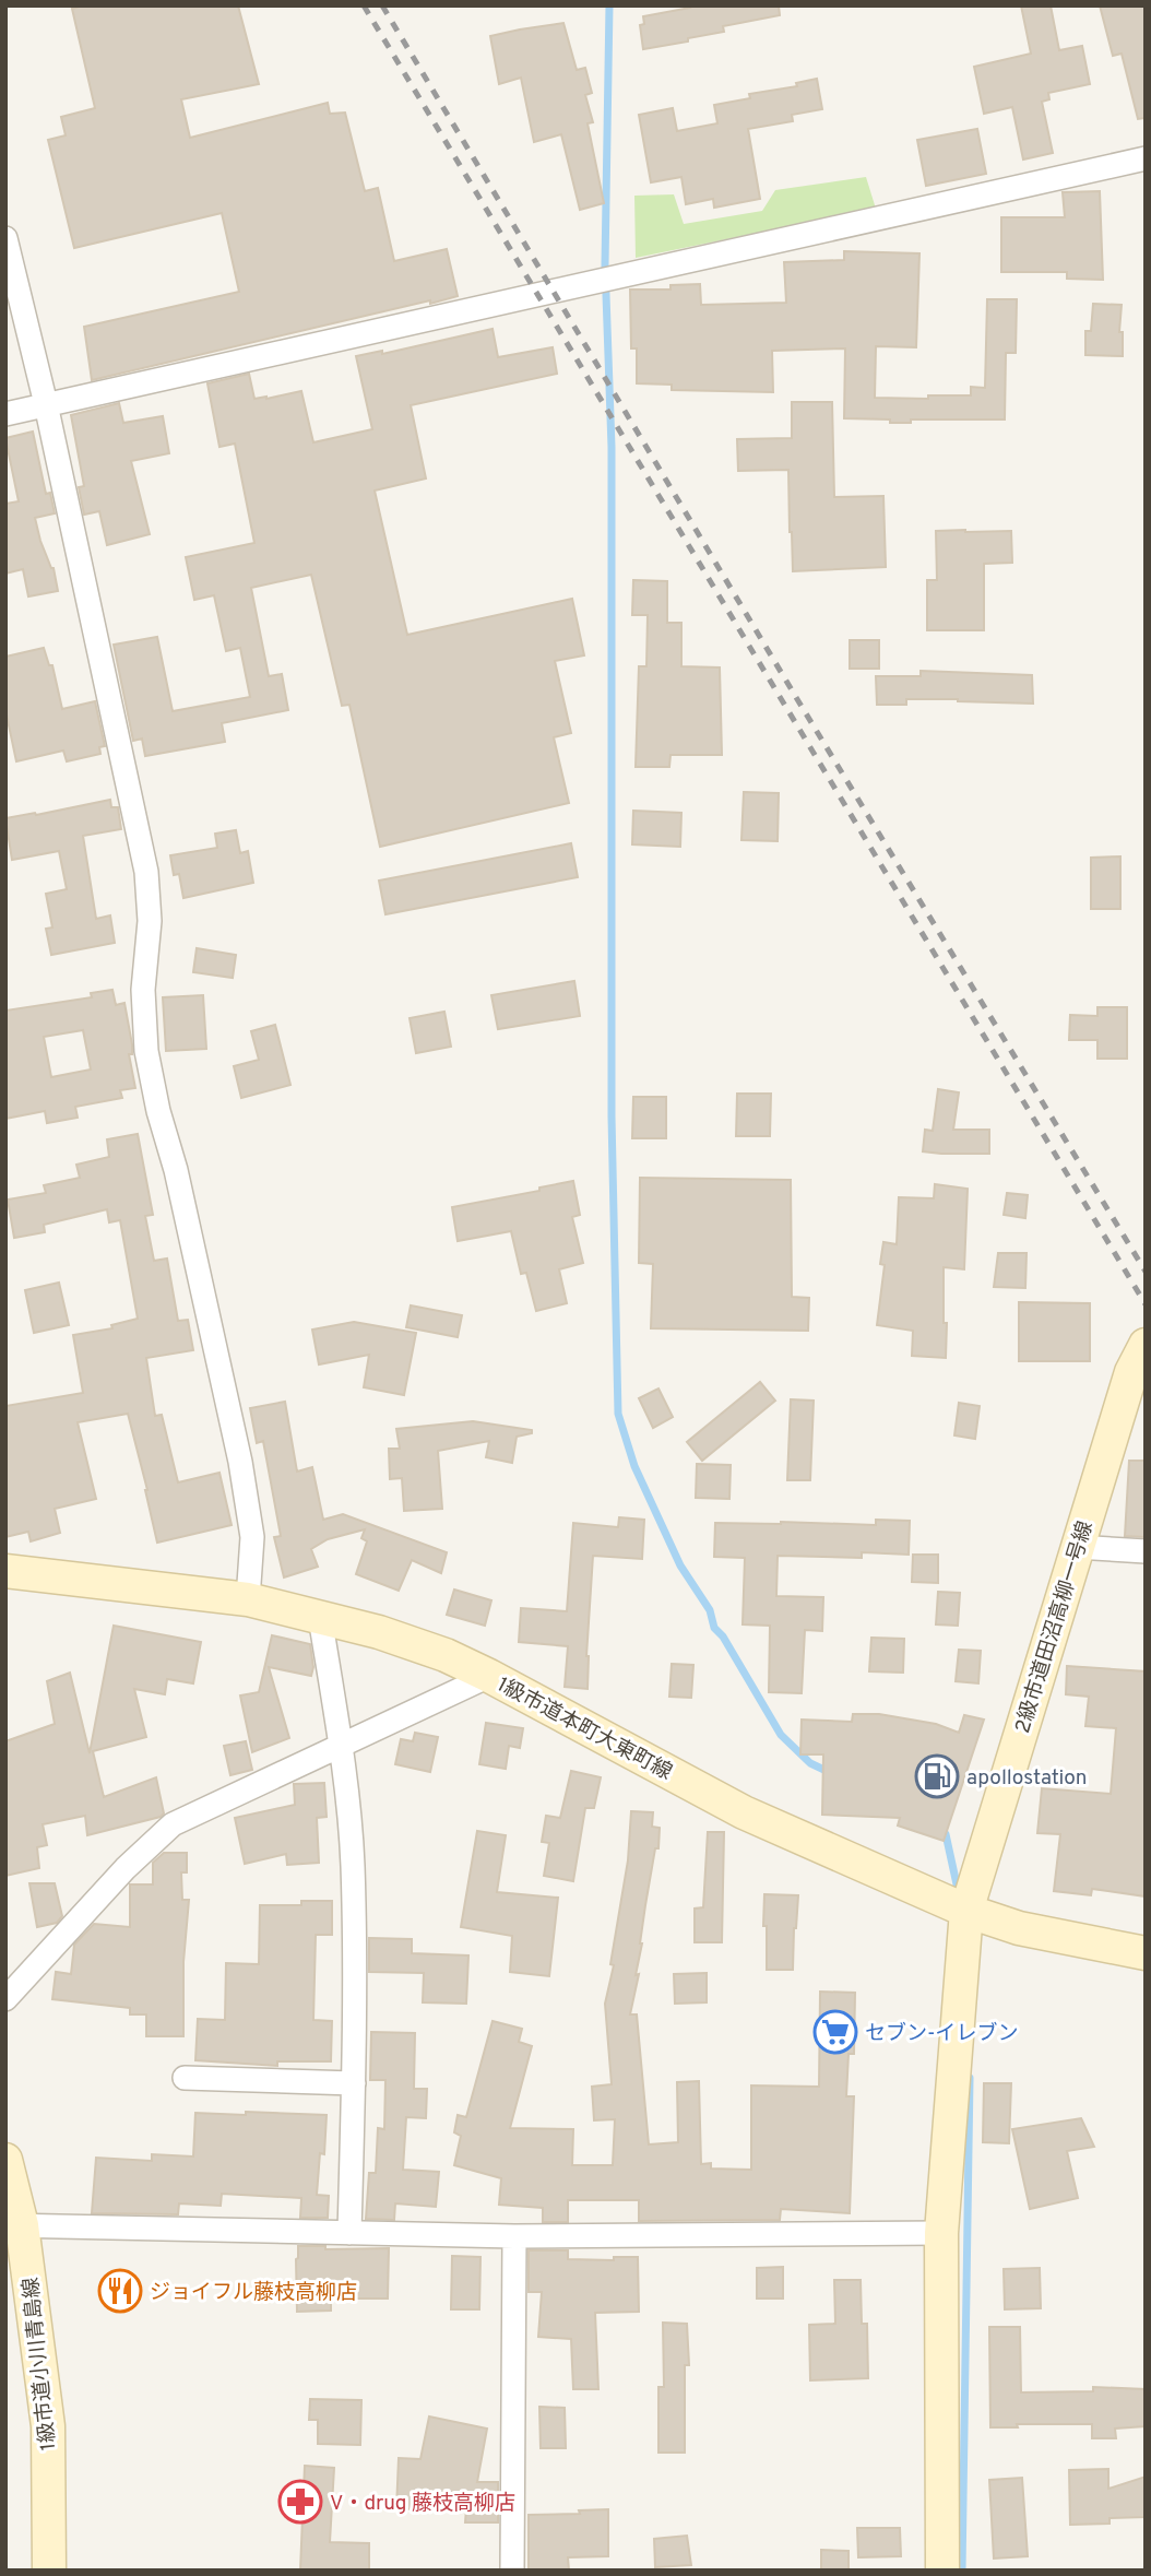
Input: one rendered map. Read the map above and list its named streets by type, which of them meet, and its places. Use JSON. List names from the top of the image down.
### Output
{
  "streets": {
    "street": ["2級市道田沼高柳一号線", "1級市道本町大東町線", "1級市道小川青島線"]
  },
  "crossings": [
    ["2級市道田沼高柳一号線", "1級市道本町大東町線"]
  ],
  "places": {
    "fuel station": ["apollostation"],
    "supermarket": ["セブン-イレブン"],
    "restaurant": ["ジョイフル藤枝高柳店"],
    "pharmacy": ["V・drug 藤枝高柳店"]
  }
}
